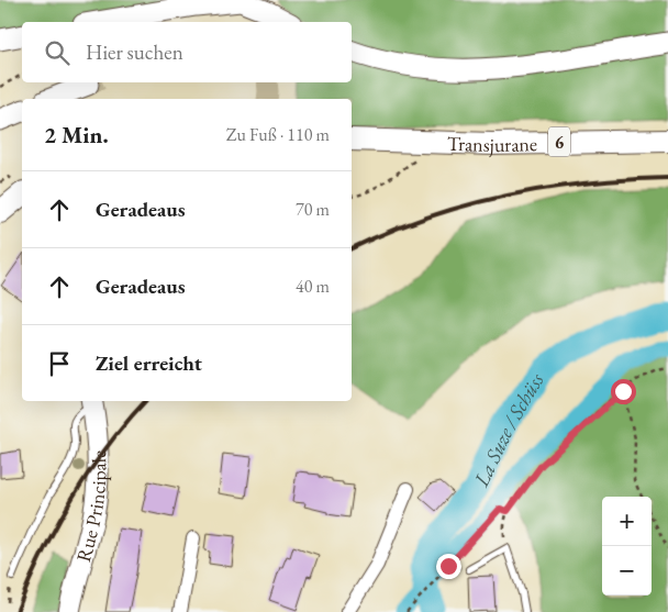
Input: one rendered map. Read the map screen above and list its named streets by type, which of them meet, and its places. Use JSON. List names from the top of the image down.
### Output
{
  "streets": {
    "main road": ["6", "Transjurane"],
    "street": ["Rue Principale"]
  },
  "water": ["La Suze / Schüss"],
  "page": {
    "search": "Hier suchen",
    "heading": ["2 Min.", "Zu Fuß · 110 m"],
    "list": [
      ["Geradeaus", "70 m"],
      ["Geradeaus", "40 m"],
      "Ziel erreicht"
    ],
    "map_buttons": ["+", "−"]
  }
}
